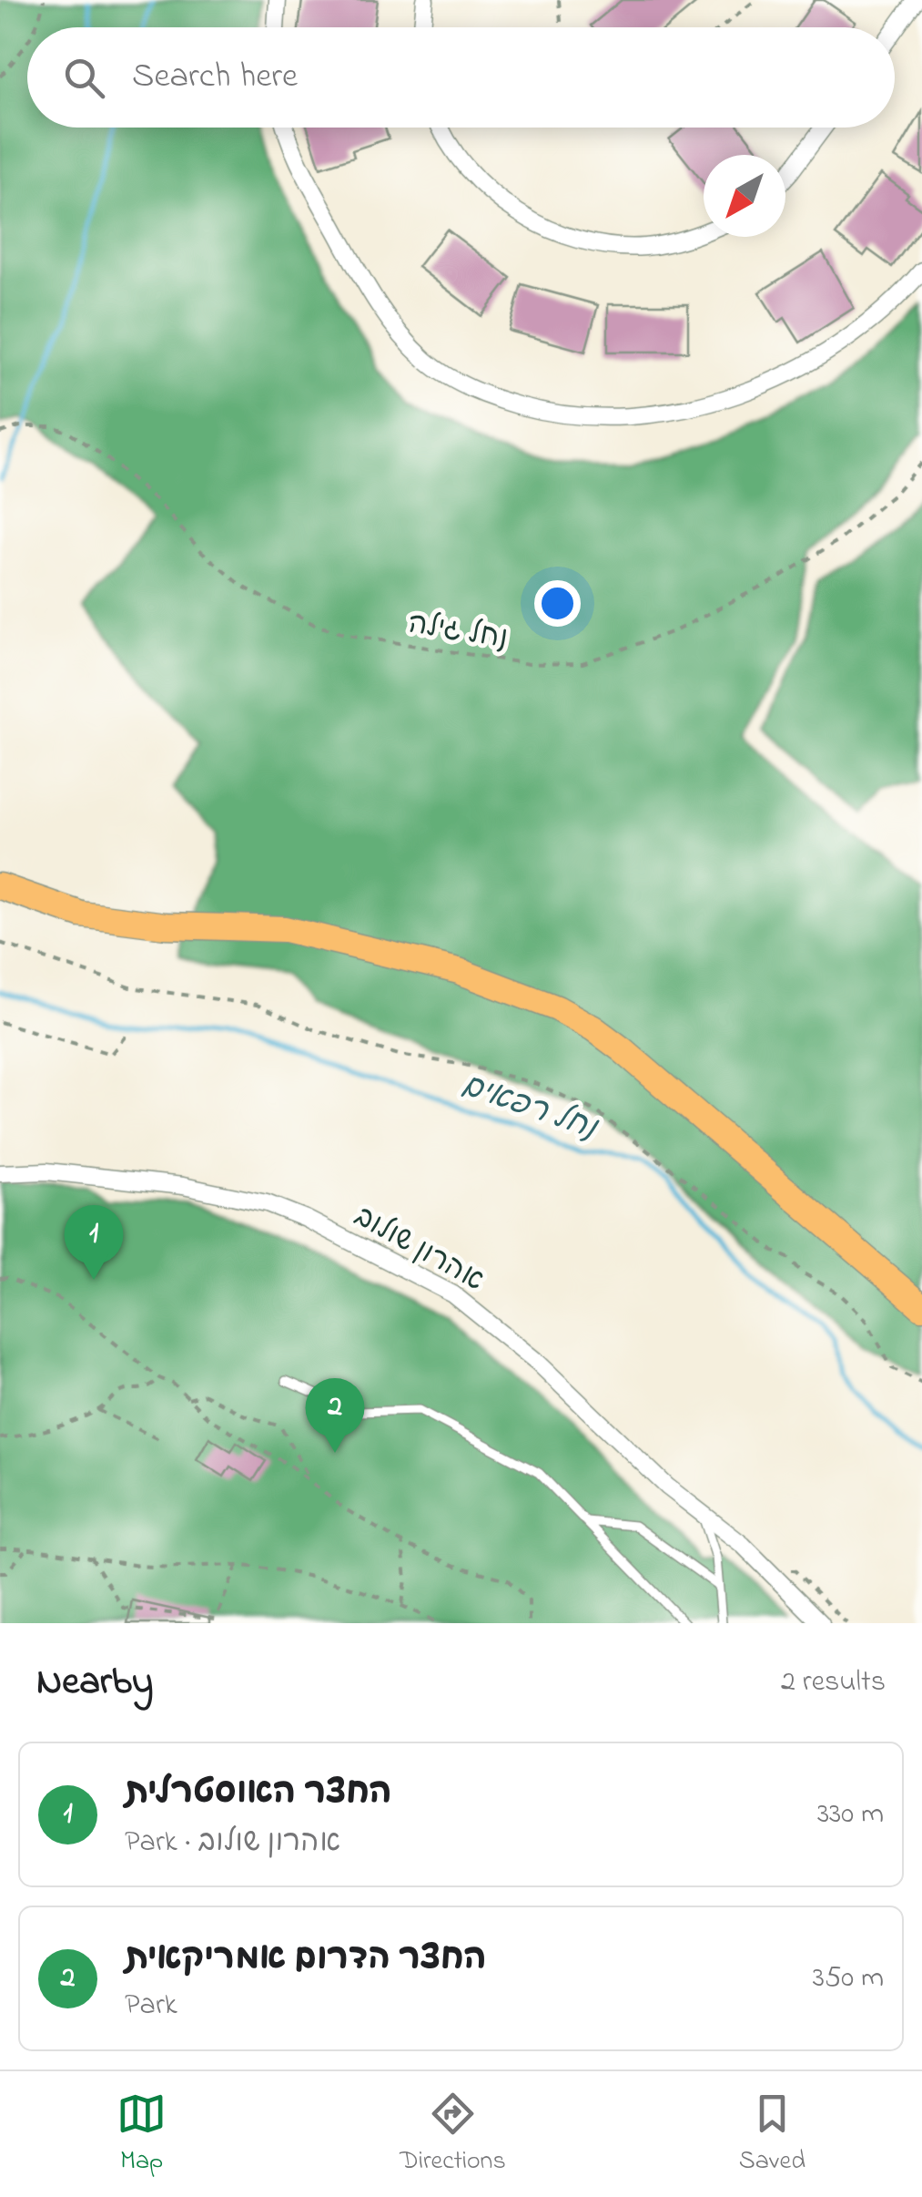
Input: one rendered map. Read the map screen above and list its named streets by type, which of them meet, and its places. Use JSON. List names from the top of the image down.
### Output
{
  "streets": {
    "street": ["אהרון שולוב"],
    "path": ["נחל גילה"]
  },
  "water": ["נחל רפאים"],
  "north": "bottom left",
  "page": {
    "search": "Search here",
    "pins": ["1", "2"],
    "heading": ["Nearby", "2 results"],
    "list": [
      {
        "mark": "1",
        "name": "החצר האוסטרלית",
        "note": "Park · אהרון שולוב",
        "value": "330 m"
      },
      {
        "mark": "2",
        "name": "החצר הדרום אמריקאית",
        "note": "Park",
        "value": "350 m"
      }
    ],
    "nav": ["Map", "Directions", "Saved"]
  }
}
